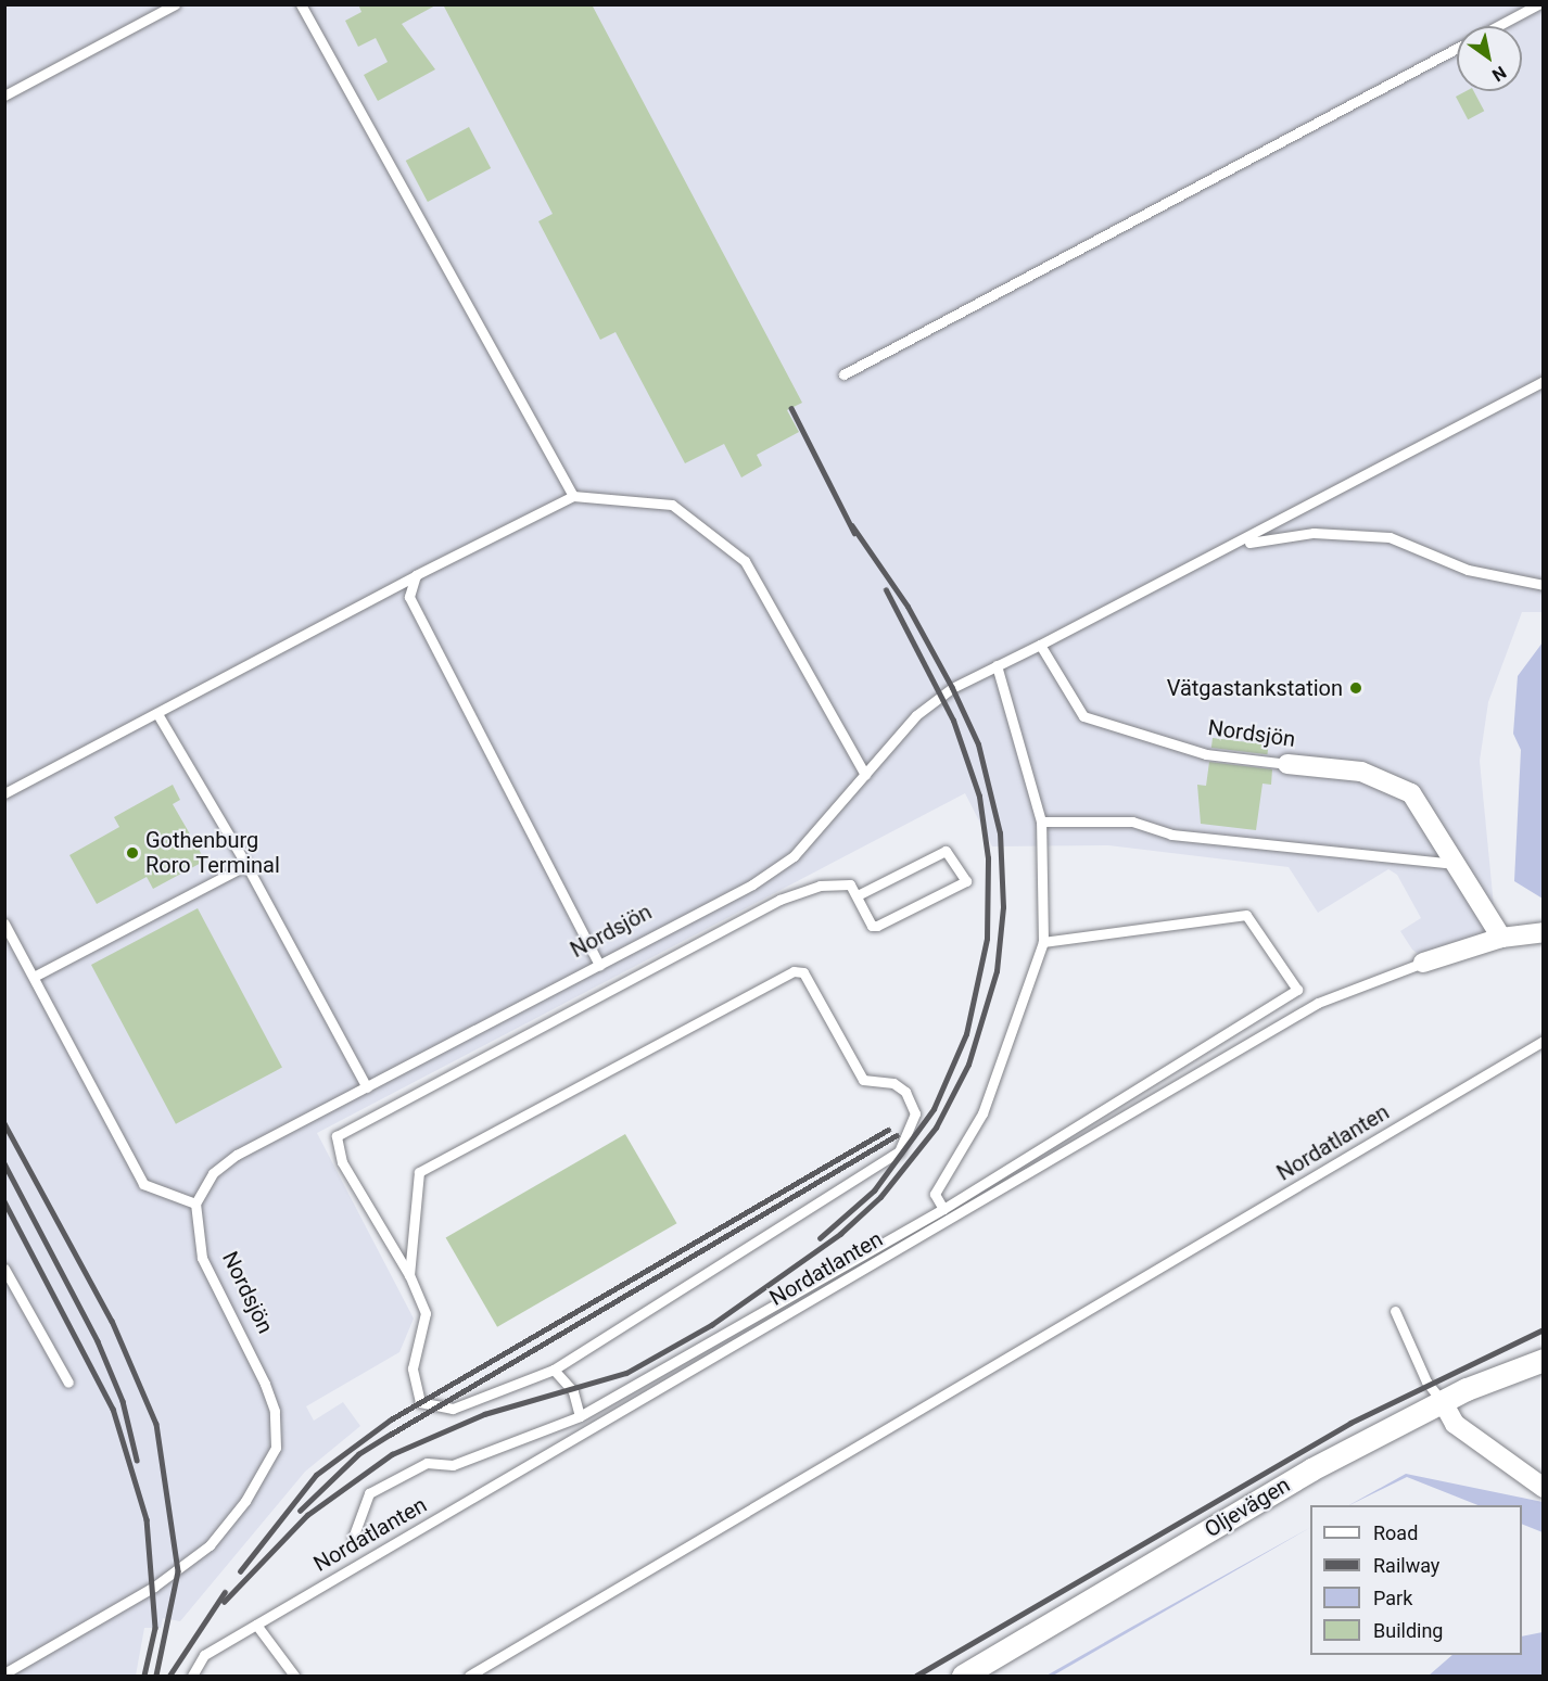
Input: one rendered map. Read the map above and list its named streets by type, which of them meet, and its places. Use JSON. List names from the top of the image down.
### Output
{
  "streets": {
    "street": ["Nordsjön", "Oljevägen"],
    "lane": ["Nordatlanten"]
  },
  "places": ["Vätgastankstation", "Gothenburg Roro Terminal"],
  "legend": [
    "Road",
    "Railway",
    "Park",
    "Building"
  ],
  "north": "bottom right"
}
